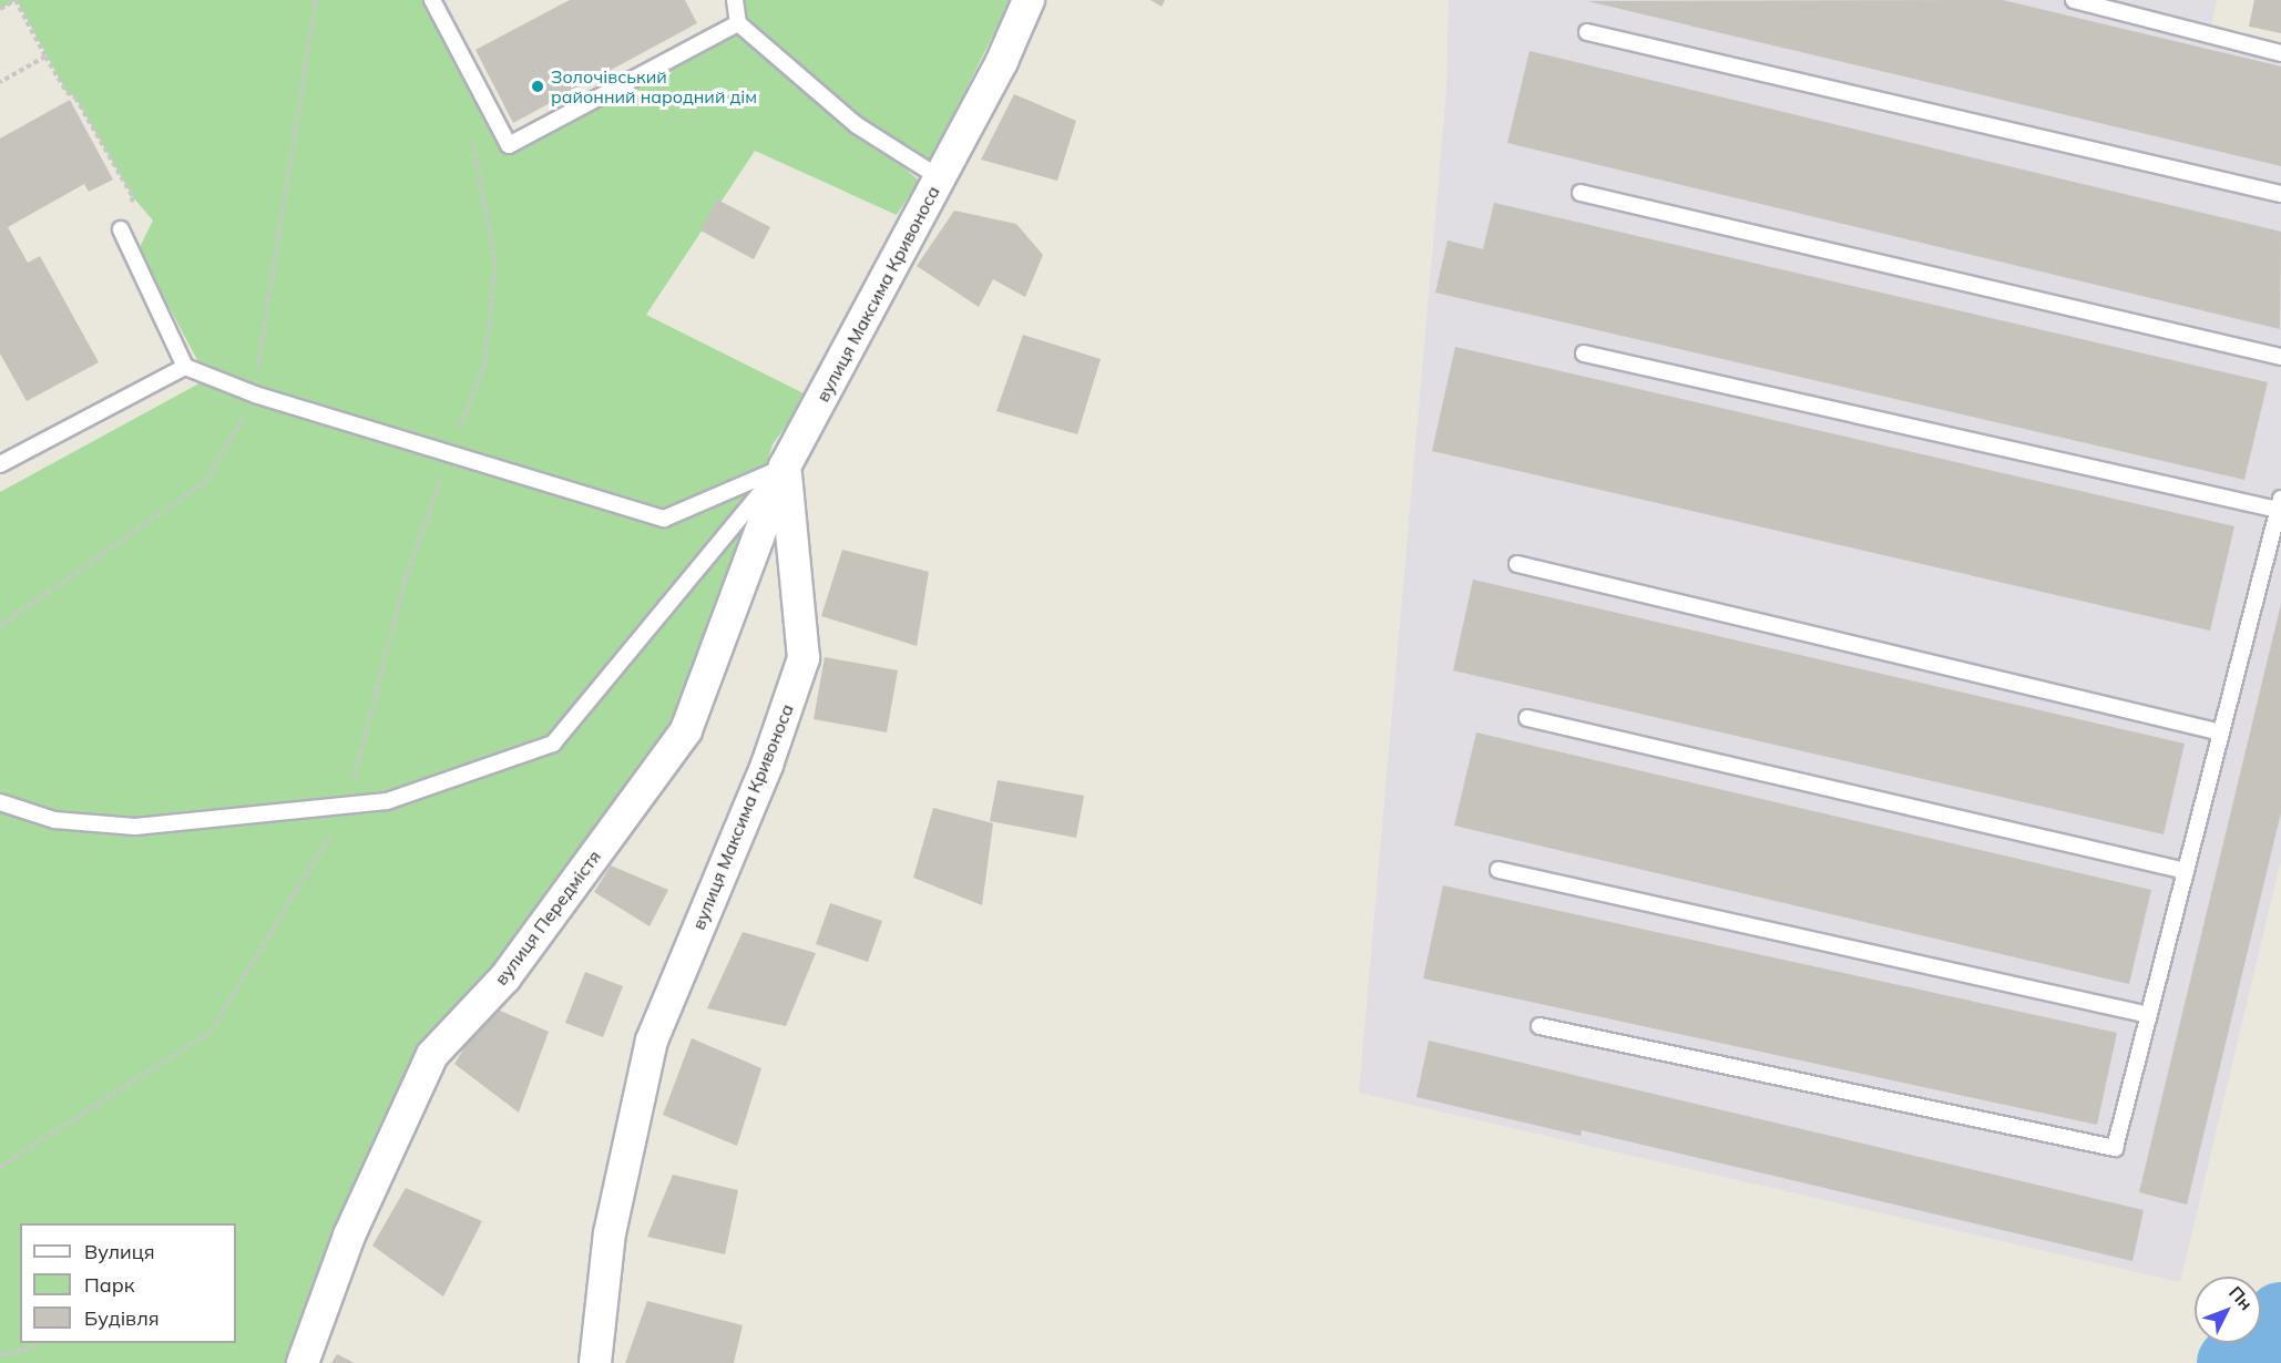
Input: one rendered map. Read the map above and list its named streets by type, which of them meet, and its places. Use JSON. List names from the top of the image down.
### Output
{
  "streets": {
    "street": ["вулиця Максима Кривоноса", "вулиця Передмістя"]
  },
  "crossings": [
    ["вулиця Максима Кривоноса", "вулиця Передмістя"]
  ],
  "places": ["Золочівський районний народний дім"],
  "legend": ["Вулиця", "Парк", "Будівля"],
  "north": "top right"
}
